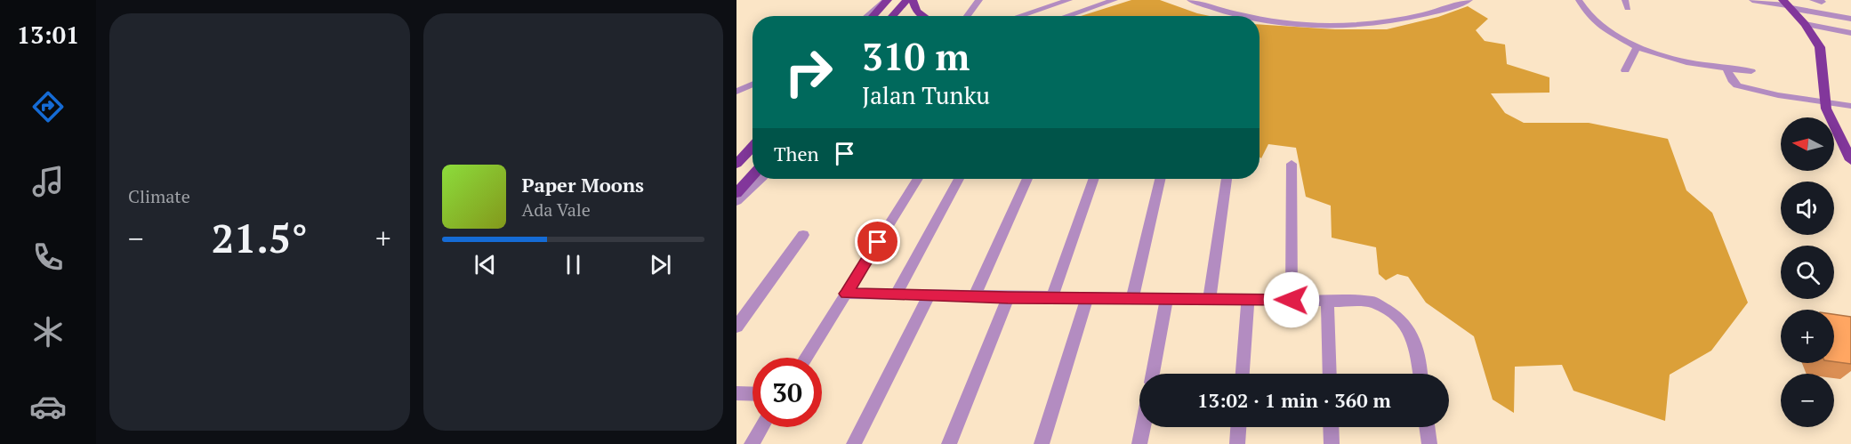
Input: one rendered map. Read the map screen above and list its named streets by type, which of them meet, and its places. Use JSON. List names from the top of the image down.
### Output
{
  "north": "left",
  "page": {
    "tabs": "13:01",
    "tile": "Climate",
    "turn": ["310 m", "Jalan Tunku"],
    "map_buttons": ["+", "−"],
    "then": "Then",
    "song": ["Paper Moons", "Ada Vale"],
    "heat": ["−", "21.5°", "+"],
    "limit": "30",
    "trip": "13:02 · 1 min · 360 m"
  }
}
